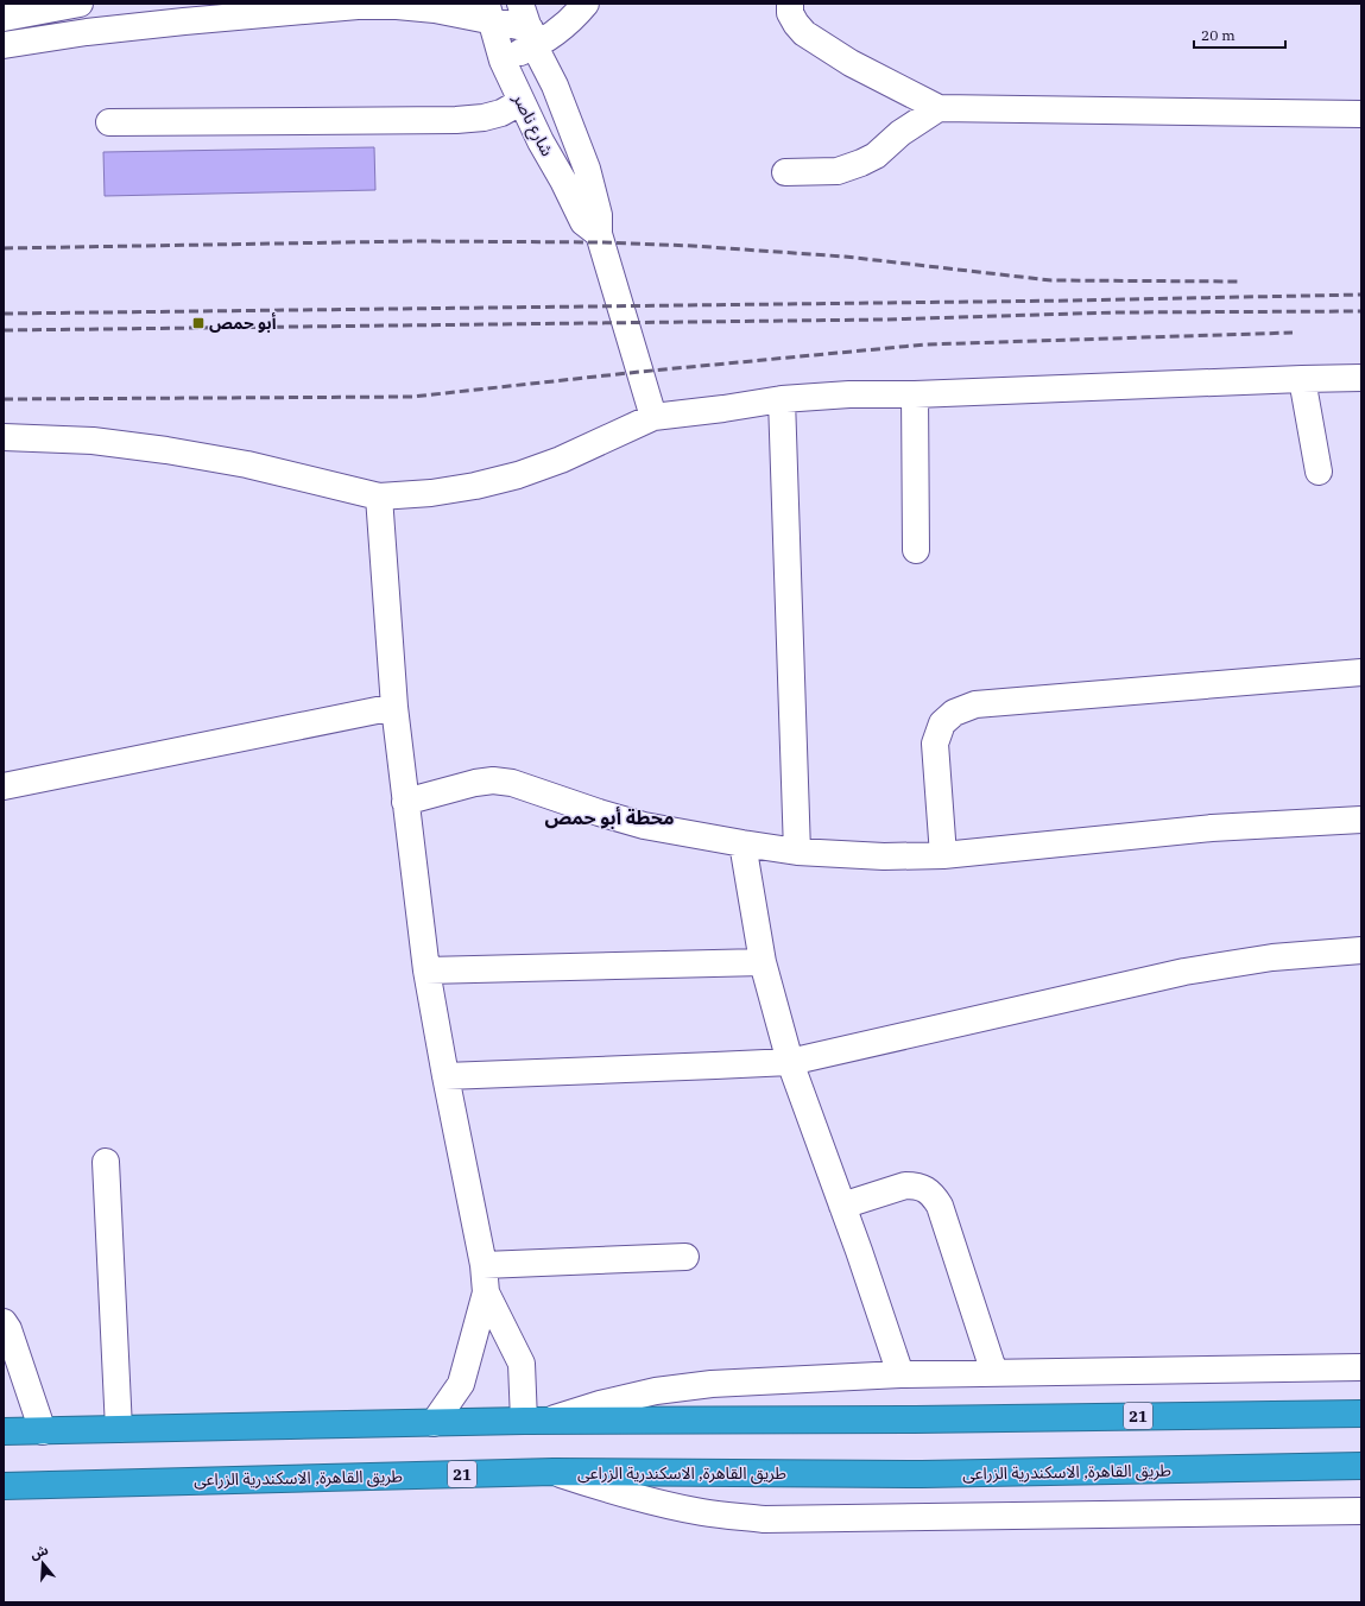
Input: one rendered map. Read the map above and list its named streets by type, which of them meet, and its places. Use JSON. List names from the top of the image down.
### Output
{
  "streets": {
    "highway": ["21", "طريق القاهرة, الاسكندرية الزراعى"],
    "street": ["شارع ناصر"]
  },
  "districts": ["محطة أبو حمص"],
  "places": {
    "transit": ["أبو حمص"]
  },
  "scale_bar": "20 m",
  "north": "top"
}
